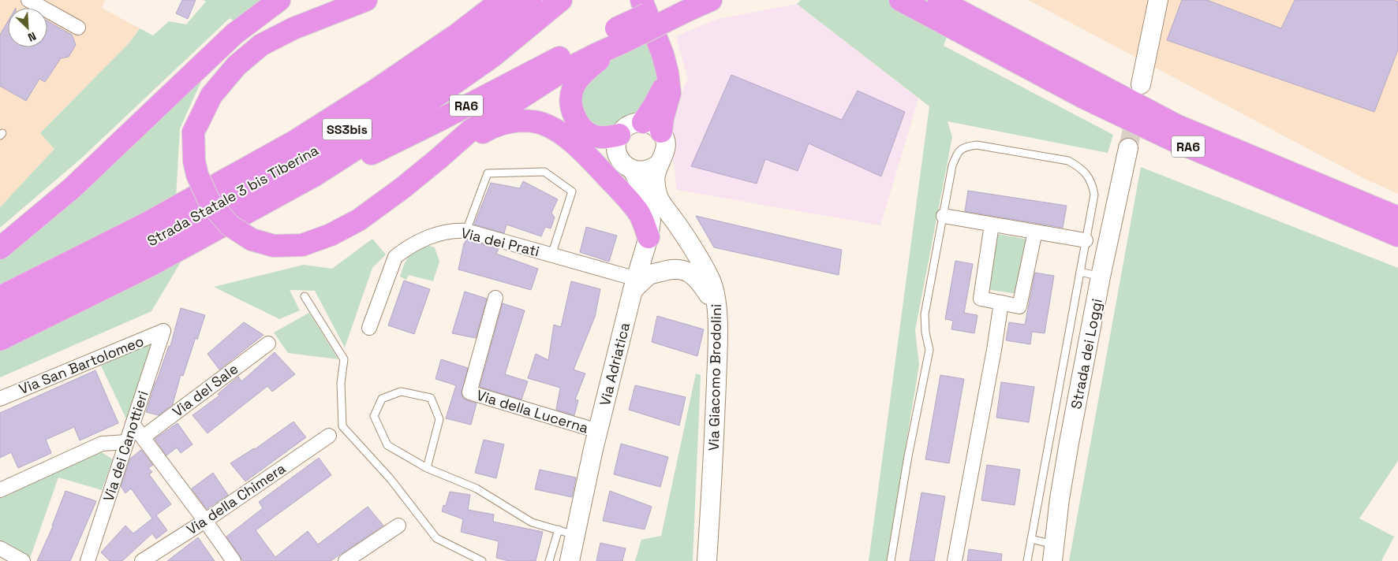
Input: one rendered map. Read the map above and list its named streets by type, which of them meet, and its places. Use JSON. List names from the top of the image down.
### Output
{
  "streets": {
    "highway": ["RA6", "SS3bis", "Strada Statale 3 bis Tiberina"],
    "main road": ["Strada dei Loggi", "Via Adriatica", "Via Giacomo Brodolini"],
    "street": [
      "Via dei Prati",
      "Via San Bartolomeo",
      "Via del Sale",
      "Via della Lucerna",
      "Via dei Canottieri",
      "Via della Chimera"
    ]
  },
  "crossings": [
    ["Via dei Prati", "Via Adriatica"],
    ["Via Adriatica", "Via Giacomo Brodolini"],
    ["Via Adriatica", "Via della Lucerna"],
    ["Via San Bartolomeo", "Via dei Canottieri"]
  ],
  "north": "bottom right"
}
